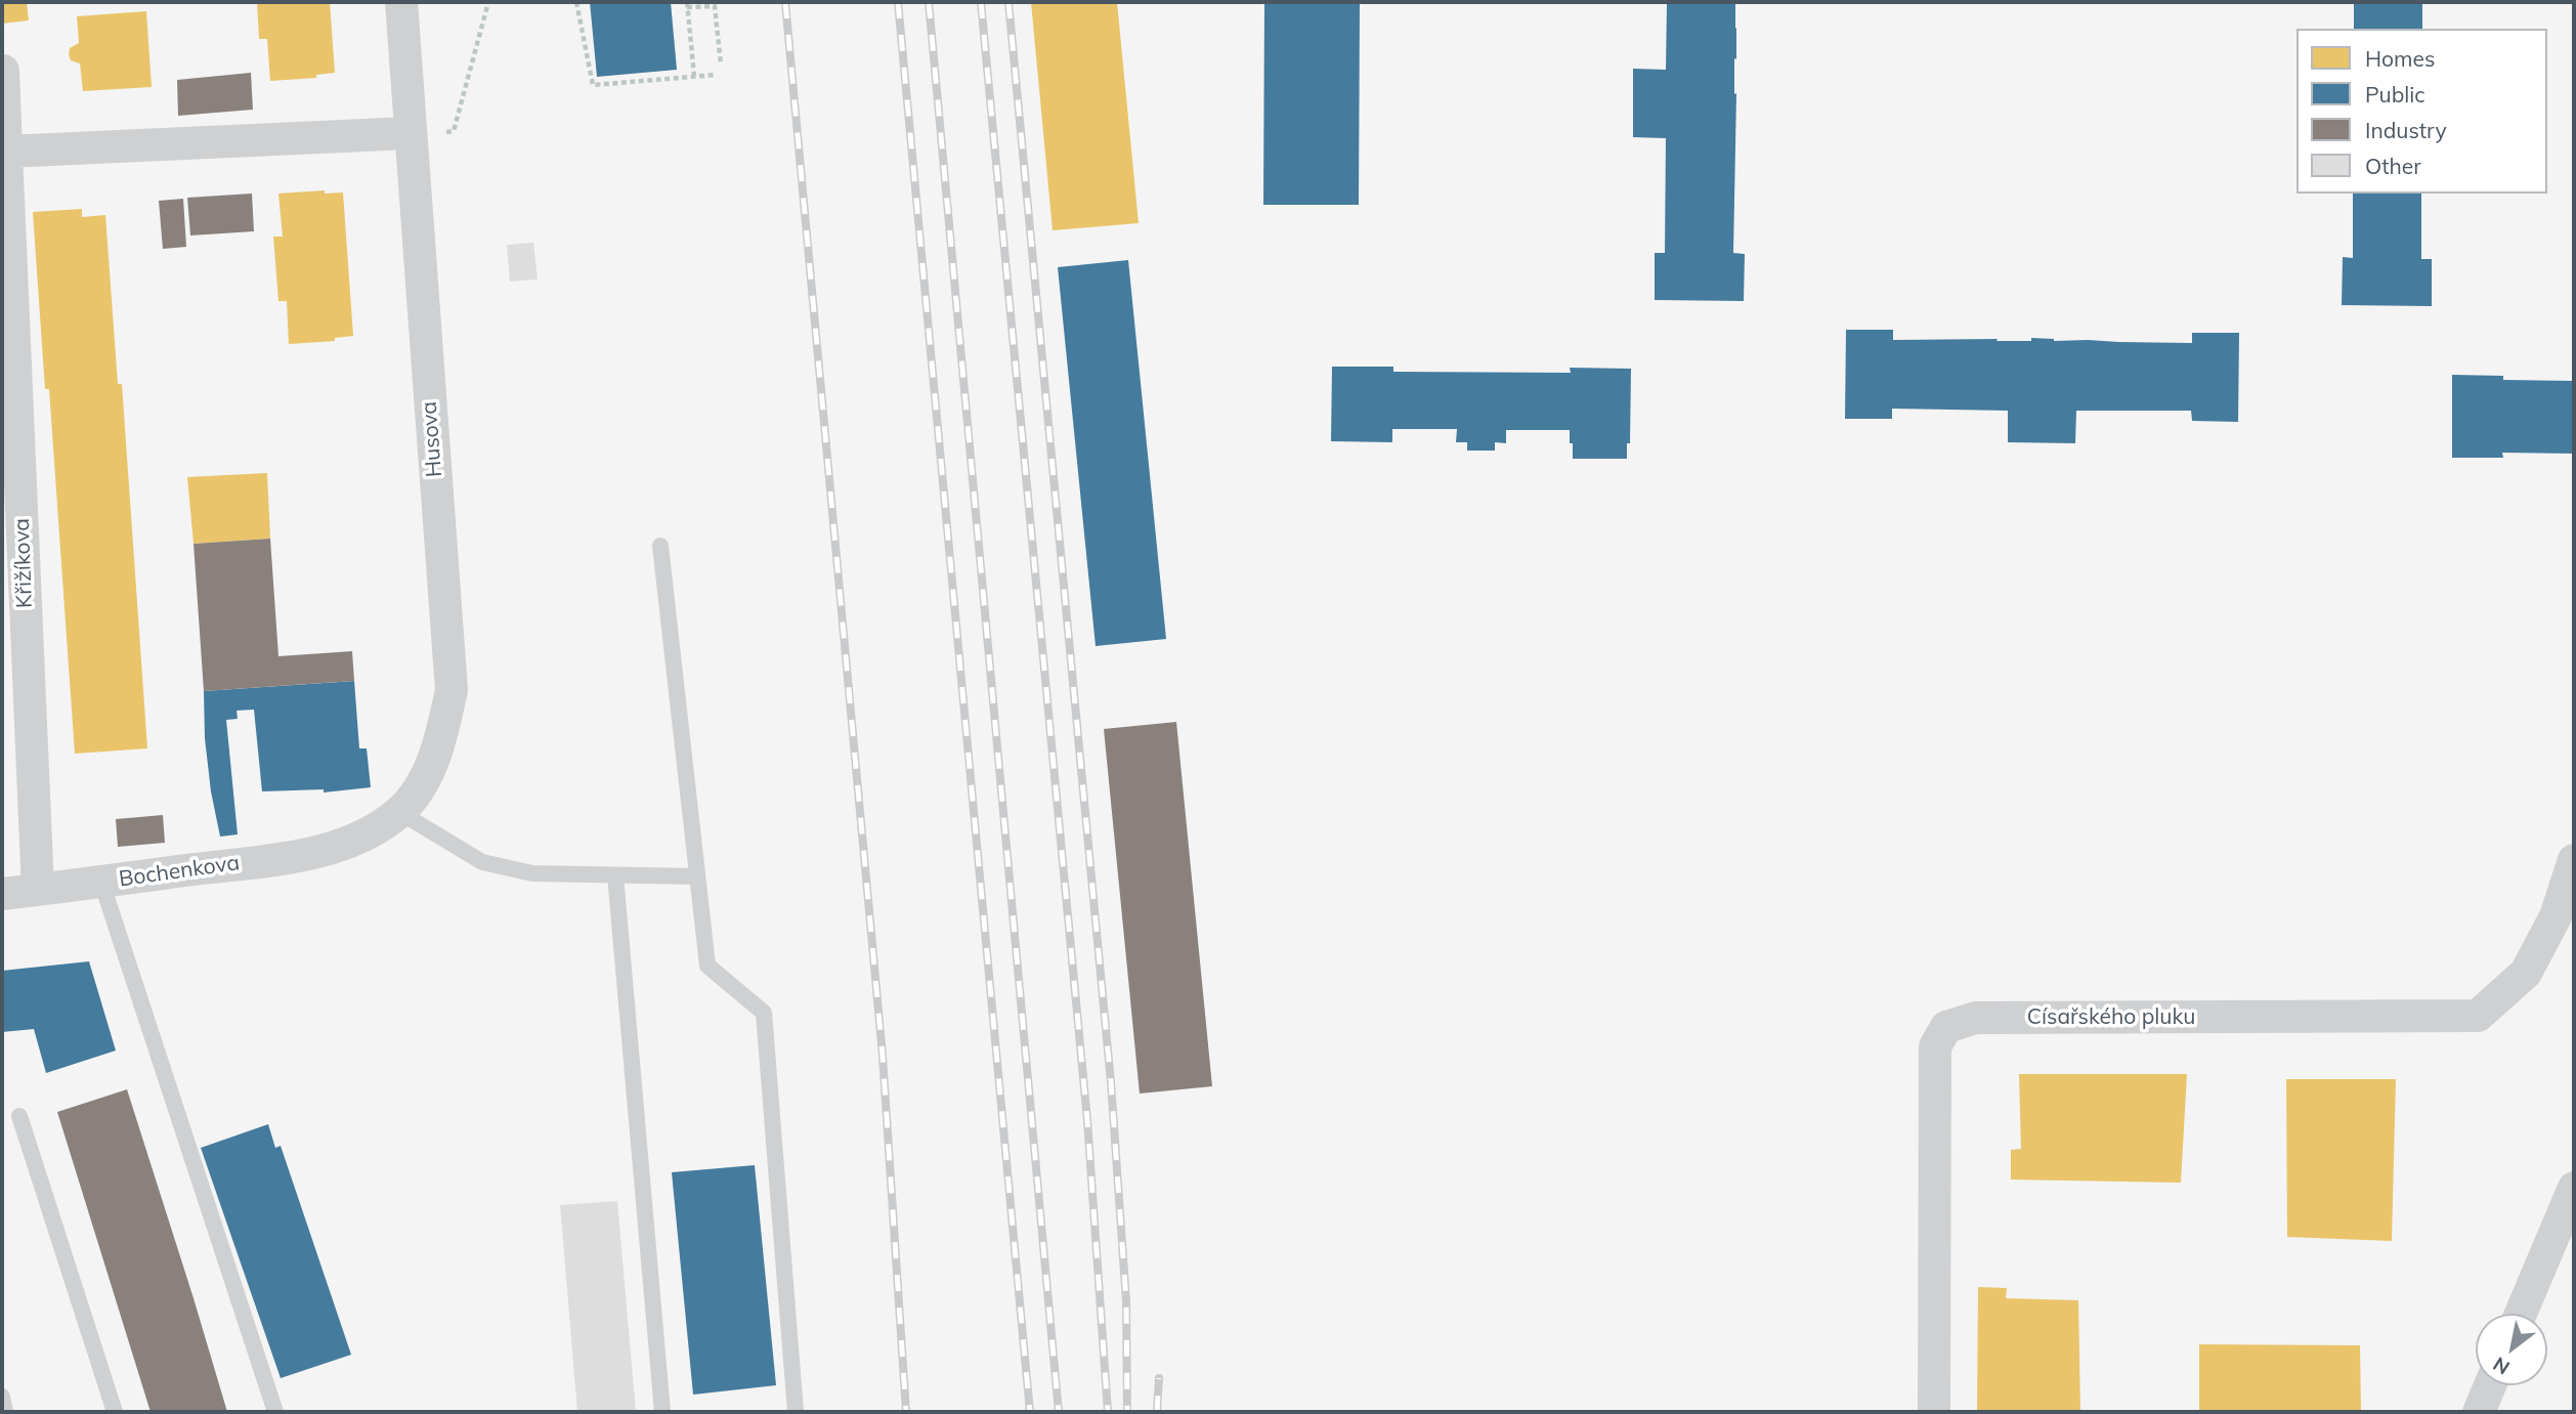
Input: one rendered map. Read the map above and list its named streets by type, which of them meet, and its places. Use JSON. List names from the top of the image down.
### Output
{
  "streets": {
    "street": [
      "Husova",
      "Křižíkova",
      "Bochenkova",
      "Císařského pluku"
    ]
  },
  "crossings": [
    ["Husova", "Bochenkova"],
    ["Křižíkova", "Bochenkova"]
  ],
  "legend": [
    "Homes",
    "Public",
    "Industry",
    "Other"
  ],
  "north": "bottom left"
}
